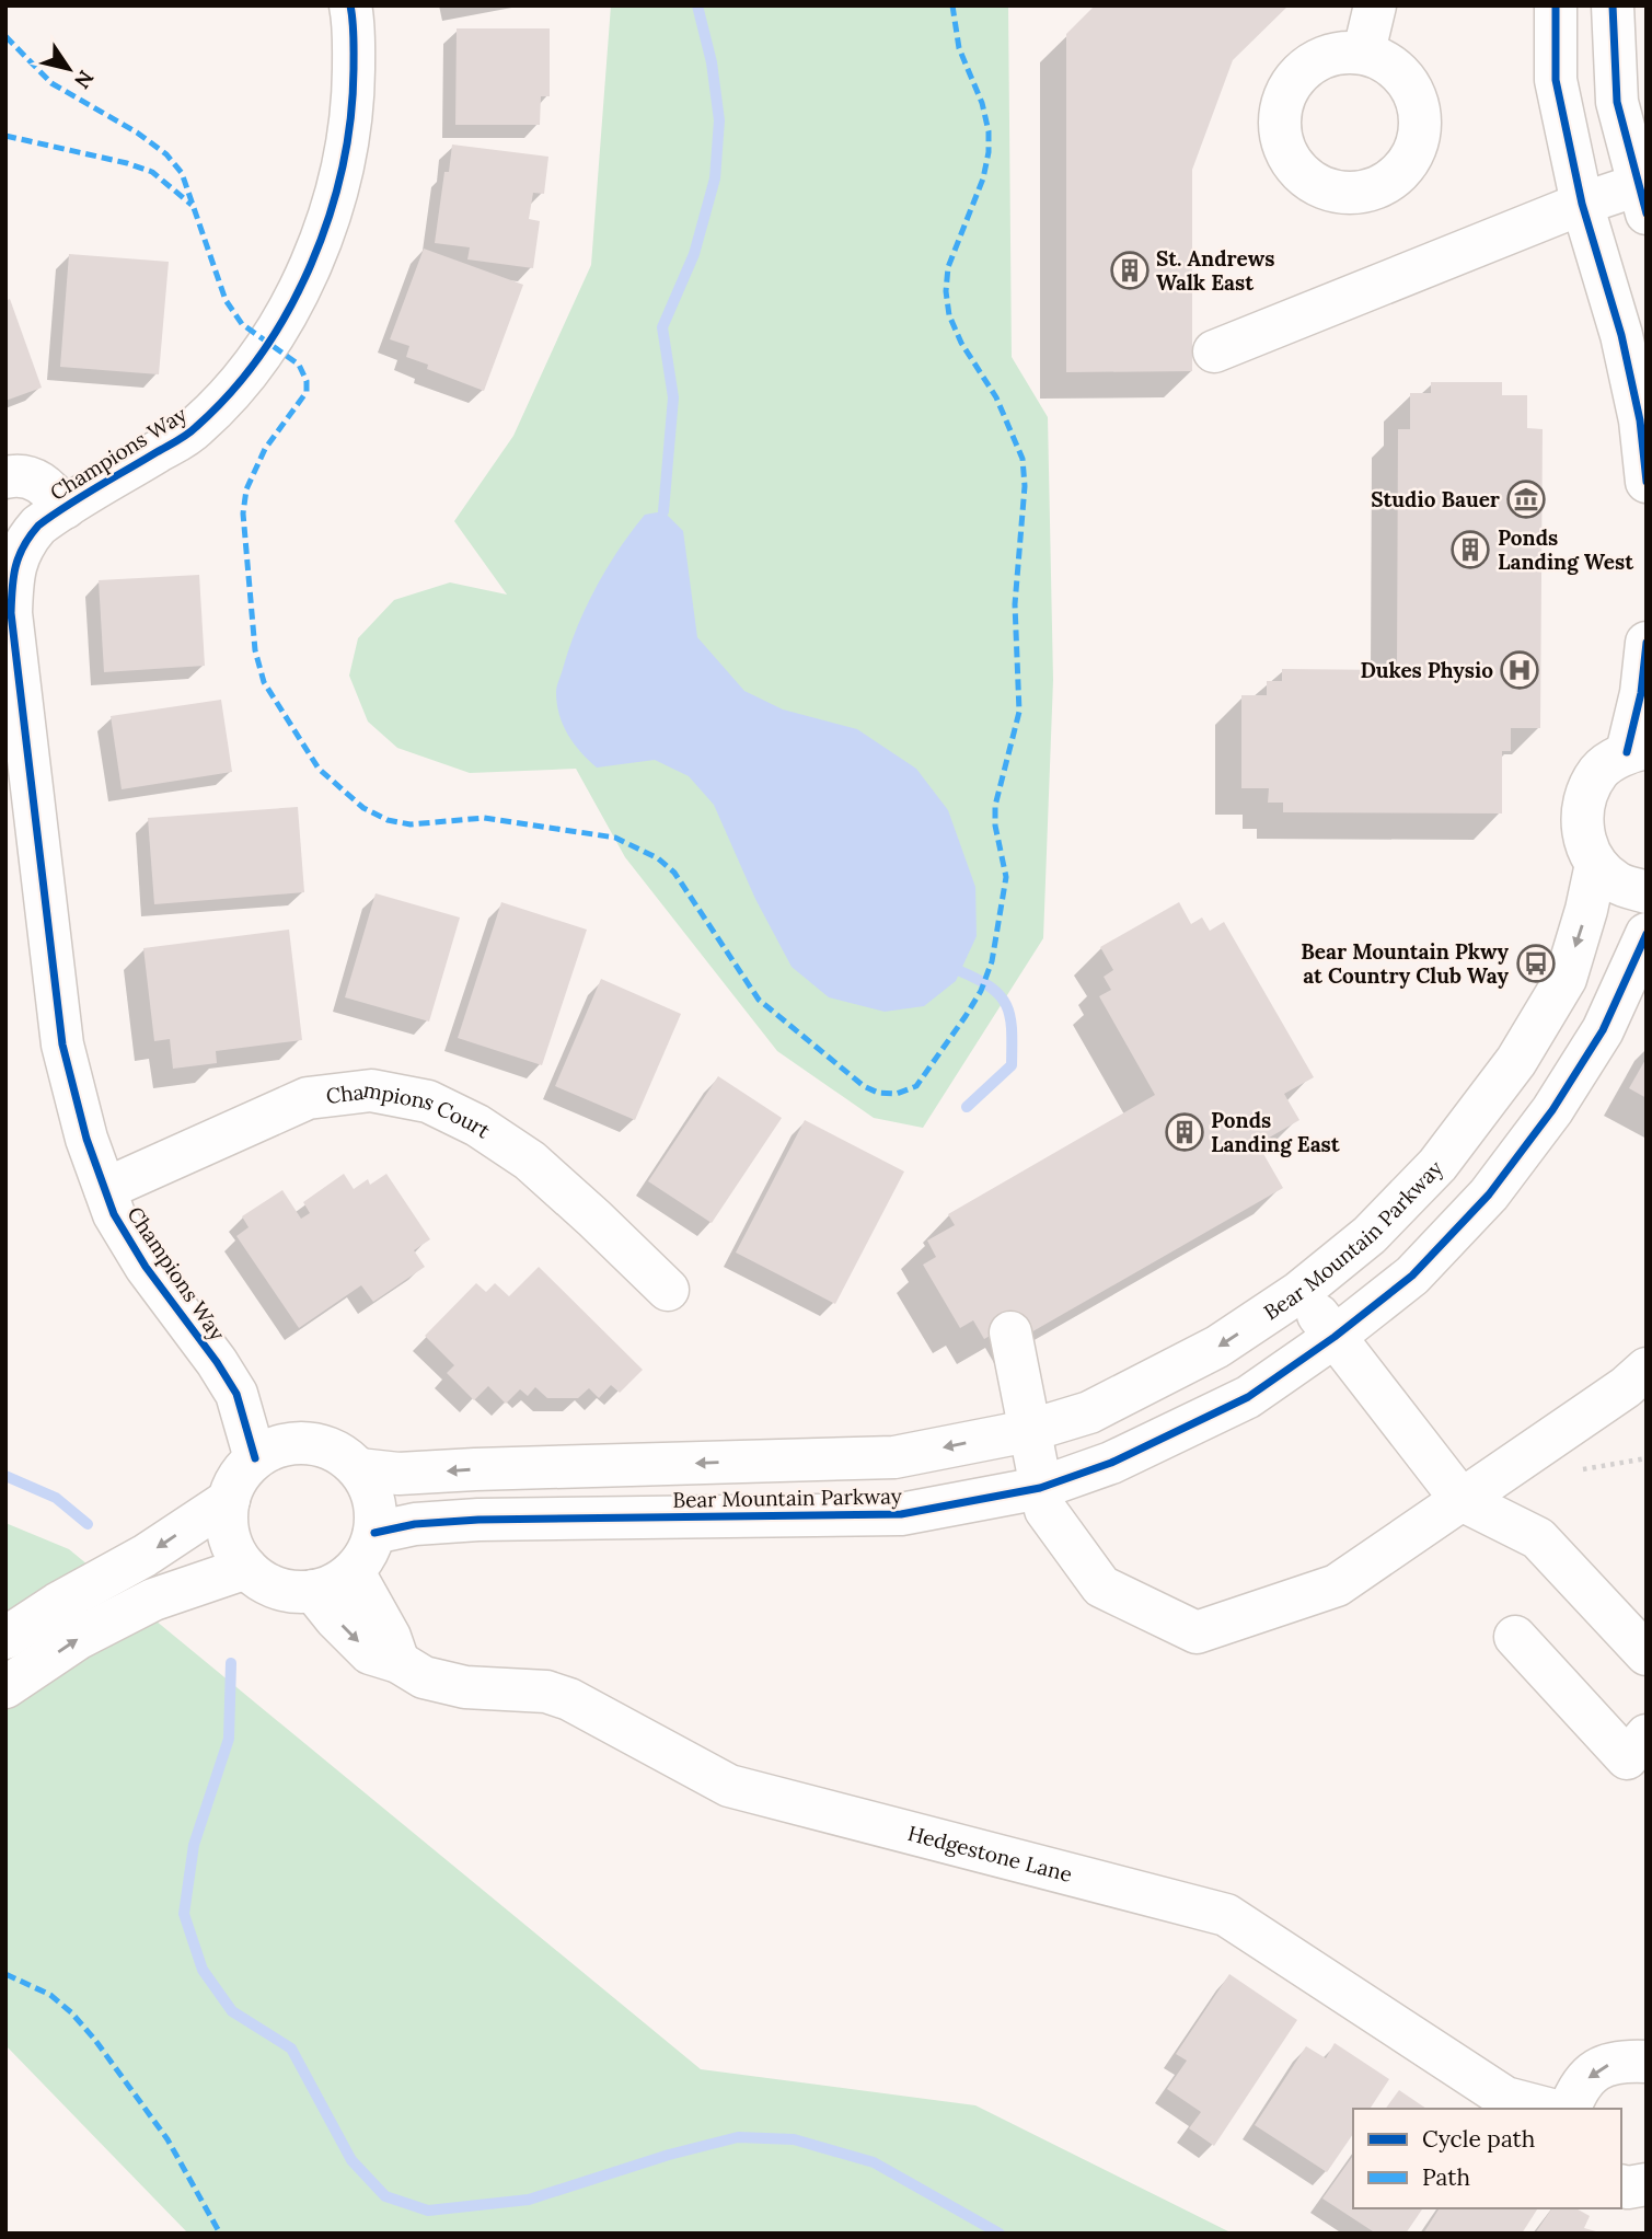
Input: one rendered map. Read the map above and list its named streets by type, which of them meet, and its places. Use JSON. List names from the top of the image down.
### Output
{
  "streets": {
    "street": [
      "Champions Way",
      "Champions Court",
      "Bear Mountain Parkway",
      "Hedgestone Lane"
    ]
  },
  "crossings": [
    ["Champions Way", "Champions Court"],
    ["Champions Way", "Bear Mountain Parkway"],
    ["Champions Way", "Hedgestone Lane"],
    ["Bear Mountain Parkway", "Hedgestone Lane"]
  ],
  "places": {
    "building": ["St. Andrews Walk East", "Ponds Landing West", "Ponds Landing East"],
    "museum": ["Studio Bauer"],
    "hospital": ["Dukes Physio"],
    "bus stop": ["Bear Mountain Pkwy at Country Club Way"]
  },
  "legend": ["Cycle path", "Path"],
  "north": "bottom right"
}
